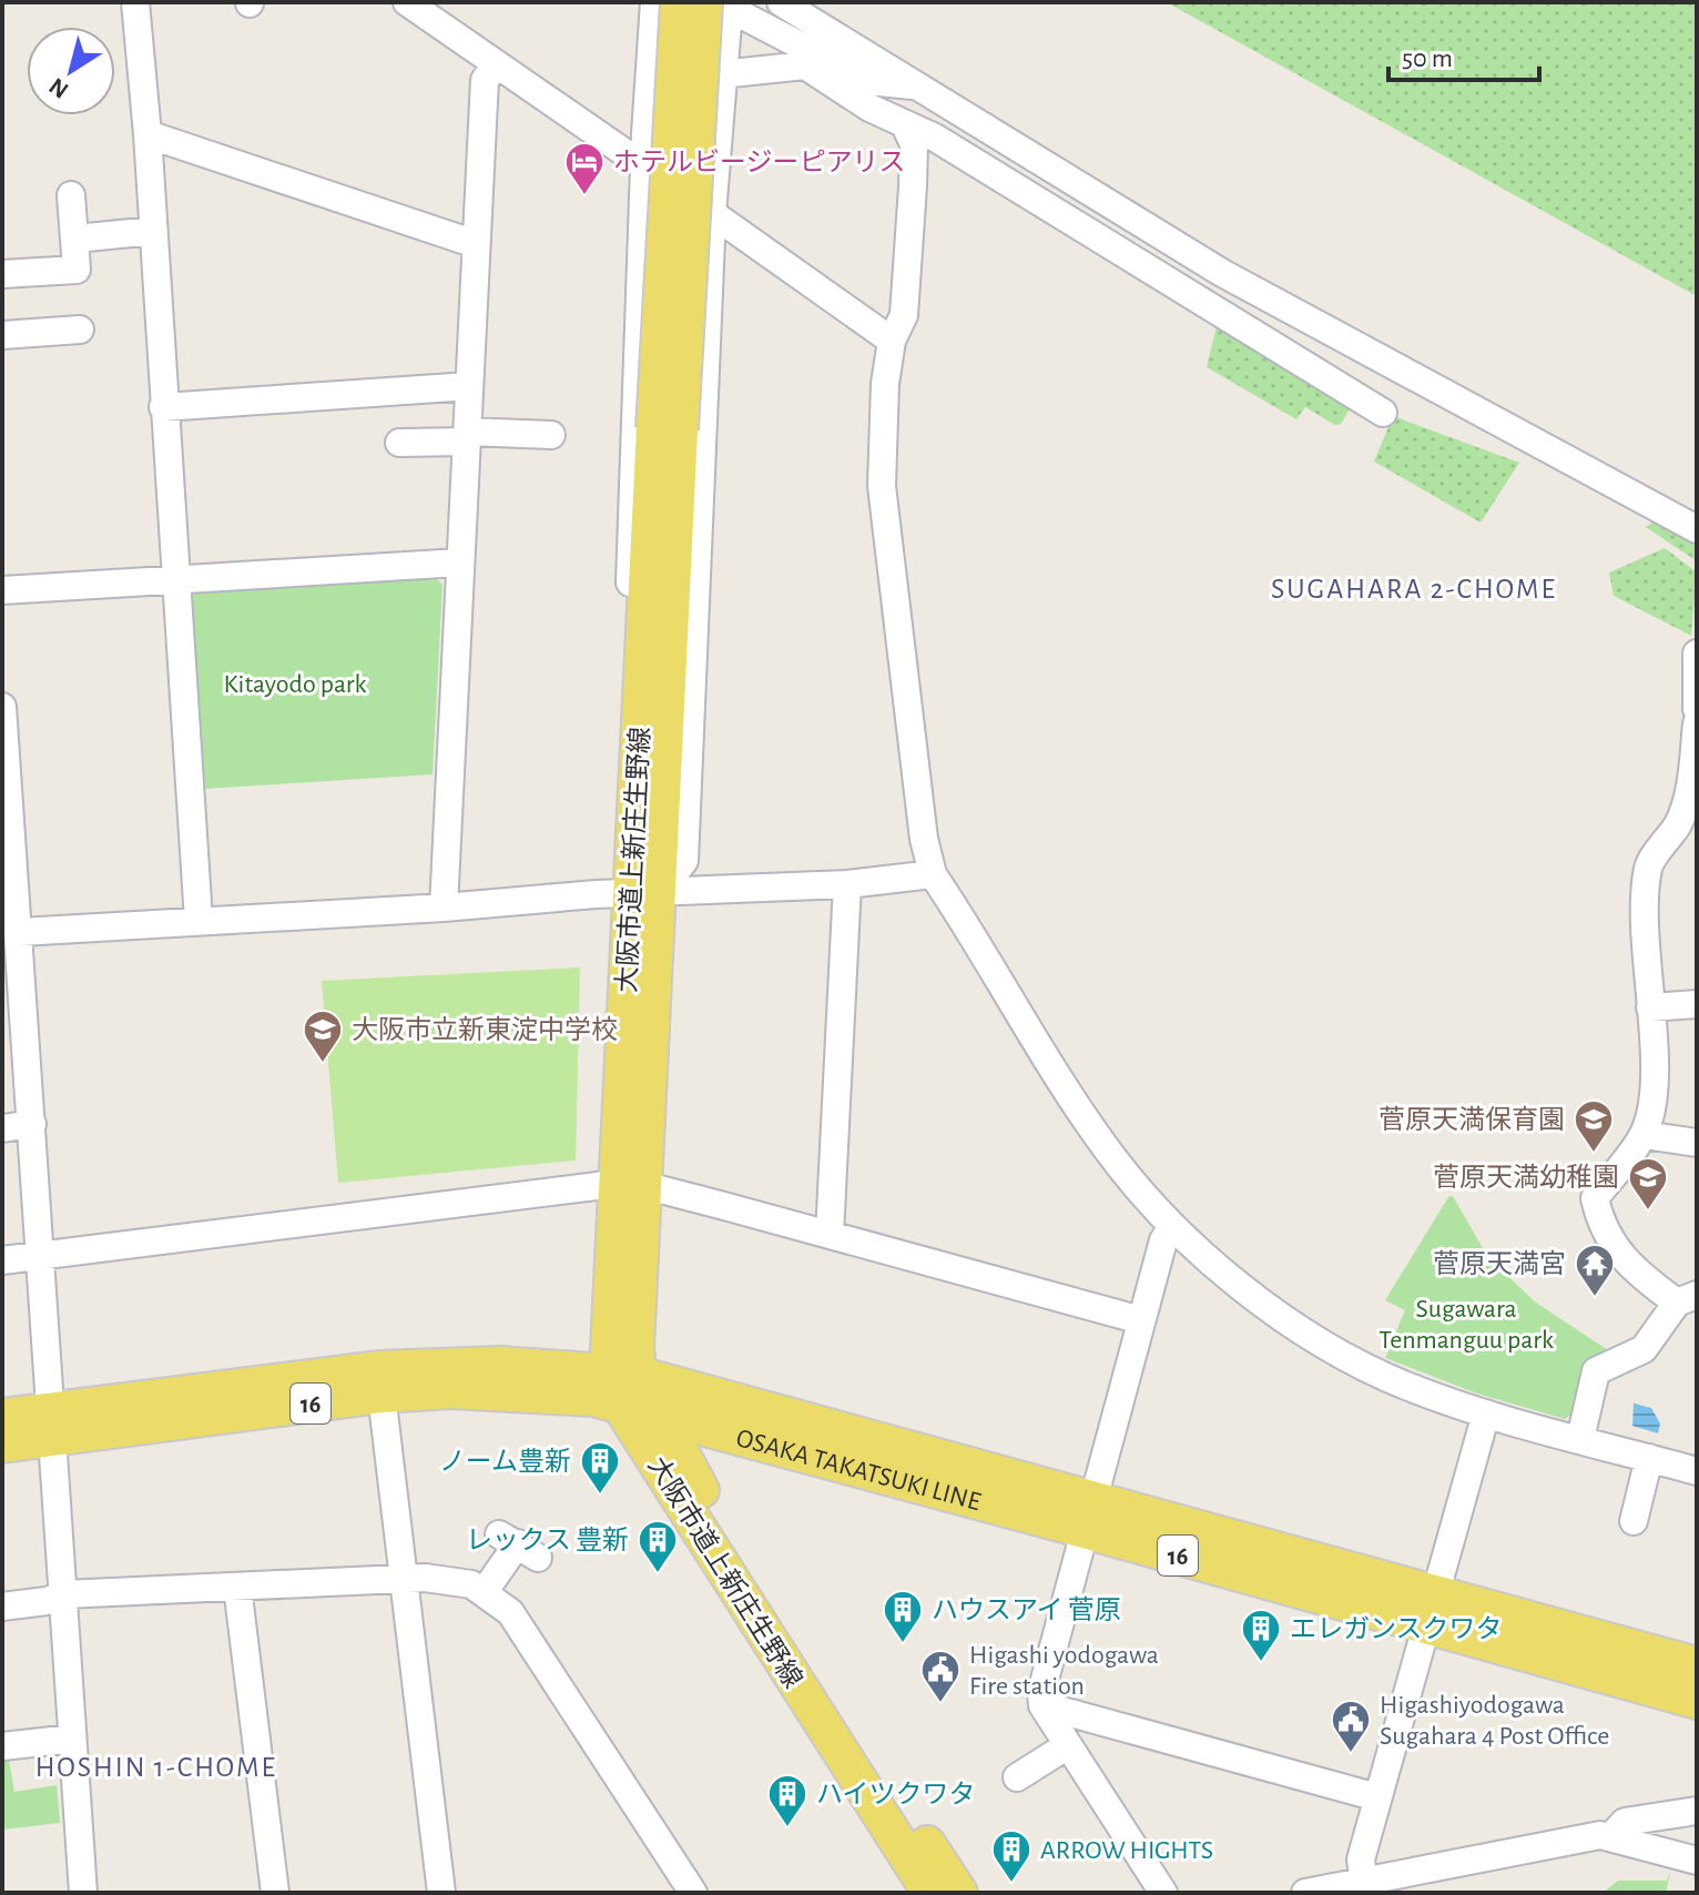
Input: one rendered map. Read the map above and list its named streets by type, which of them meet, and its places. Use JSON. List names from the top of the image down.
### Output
{
  "streets": {
    "main road": ["大阪市道上新庄生野線", "16", "OSAKA TAKATSUKI LINE"]
  },
  "crossings": [
    ["大阪市道上新庄生野線", "OSAKA TAKATSUKI LINE"]
  ],
  "districts": ["SUGAHARA 2-CHOME", "HOSHIN 1-CHOME"],
  "parks": ["Kitayodo park", "Sugawara Tenmanguu park"],
  "places": {
    "hotel": ["ホテルビージーピアリス"],
    "school or university": ["大阪市立新東淀中学校", "菅原天満保育園", "菅原天満幼稚園"],
    "temple": ["菅原天満宮"],
    "building": [
      "ノーム豊新",
      "レックス 豊新",
      "ハウスアイ 菅原",
      "エレガンスクワタ",
      "ハイツクワタ",
      "ARROW HIGHTS"
    ],
    "public building": ["Higashi yodogawa Fire station", "Higashiyodogawa Sugahara 4 Post Office"]
  },
  "scale_bar": "50 m",
  "north": "bottom left"
}
